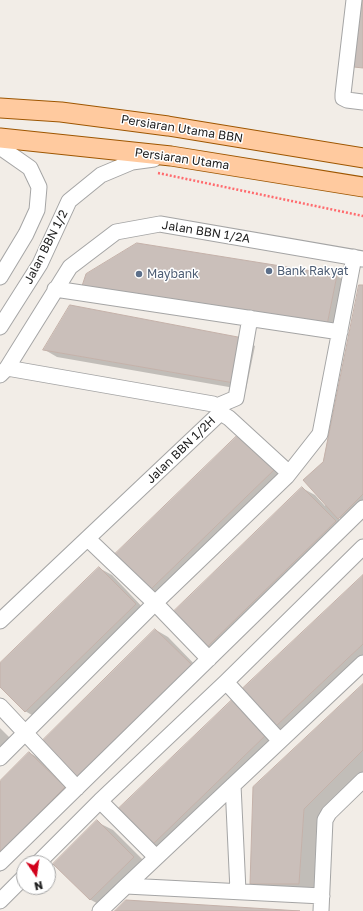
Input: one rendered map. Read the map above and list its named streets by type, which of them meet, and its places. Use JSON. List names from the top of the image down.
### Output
{
  "streets": {
    "main road": ["Persiaran Utama BBN", "Persiaran Utama"],
    "street": ["Jalan BBN 1/2A", "Jalan BBN 1/2", "Jalan BBN 1/2H"]
  },
  "crossings": [
    ["Persiaran Utama", "Jalan BBN 1/2"],
    ["Jalan BBN 1/2A", "Jalan BBN 1/2H"]
  ],
  "places": ["Bank Rakyat", "Maybank"],
  "north": "bottom"
}
